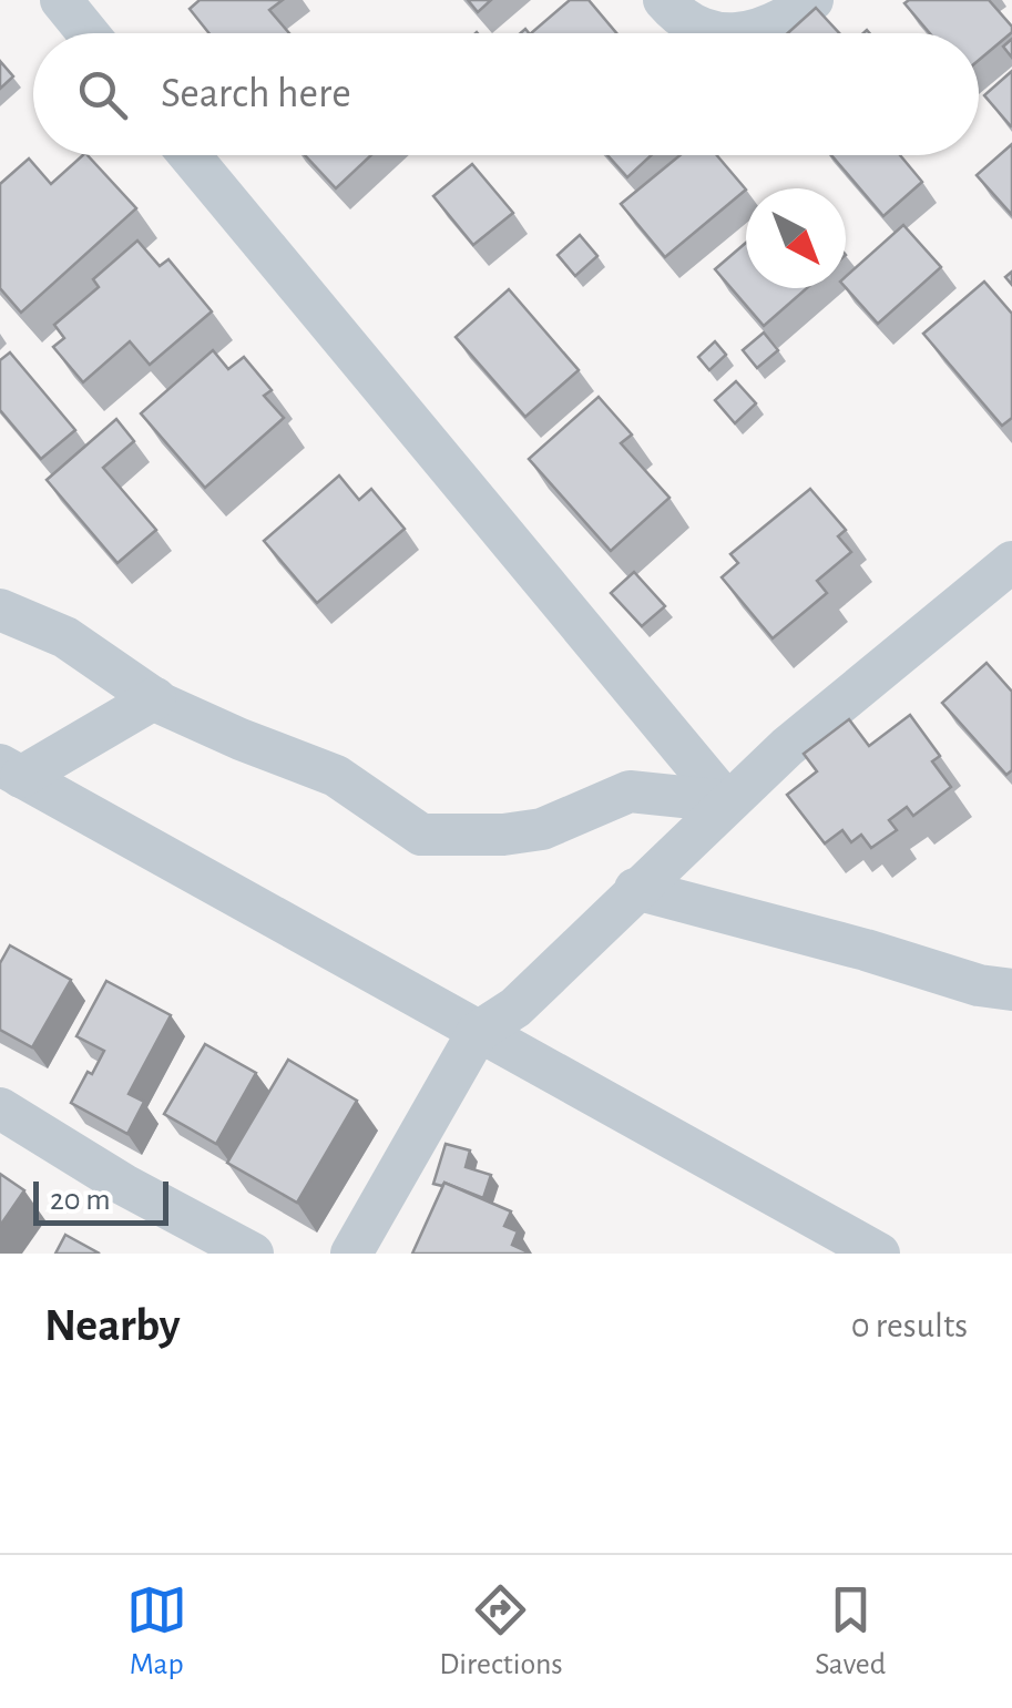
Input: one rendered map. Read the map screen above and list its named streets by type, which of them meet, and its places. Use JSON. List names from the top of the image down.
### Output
{
  "scale_bar": "20 m",
  "north": "bottom right",
  "page": {
    "search": "Search here",
    "scale": "20 m",
    "heading": ["Nearby", "0 results"],
    "nav": ["Map", "Directions", "Saved"]
  }
}
